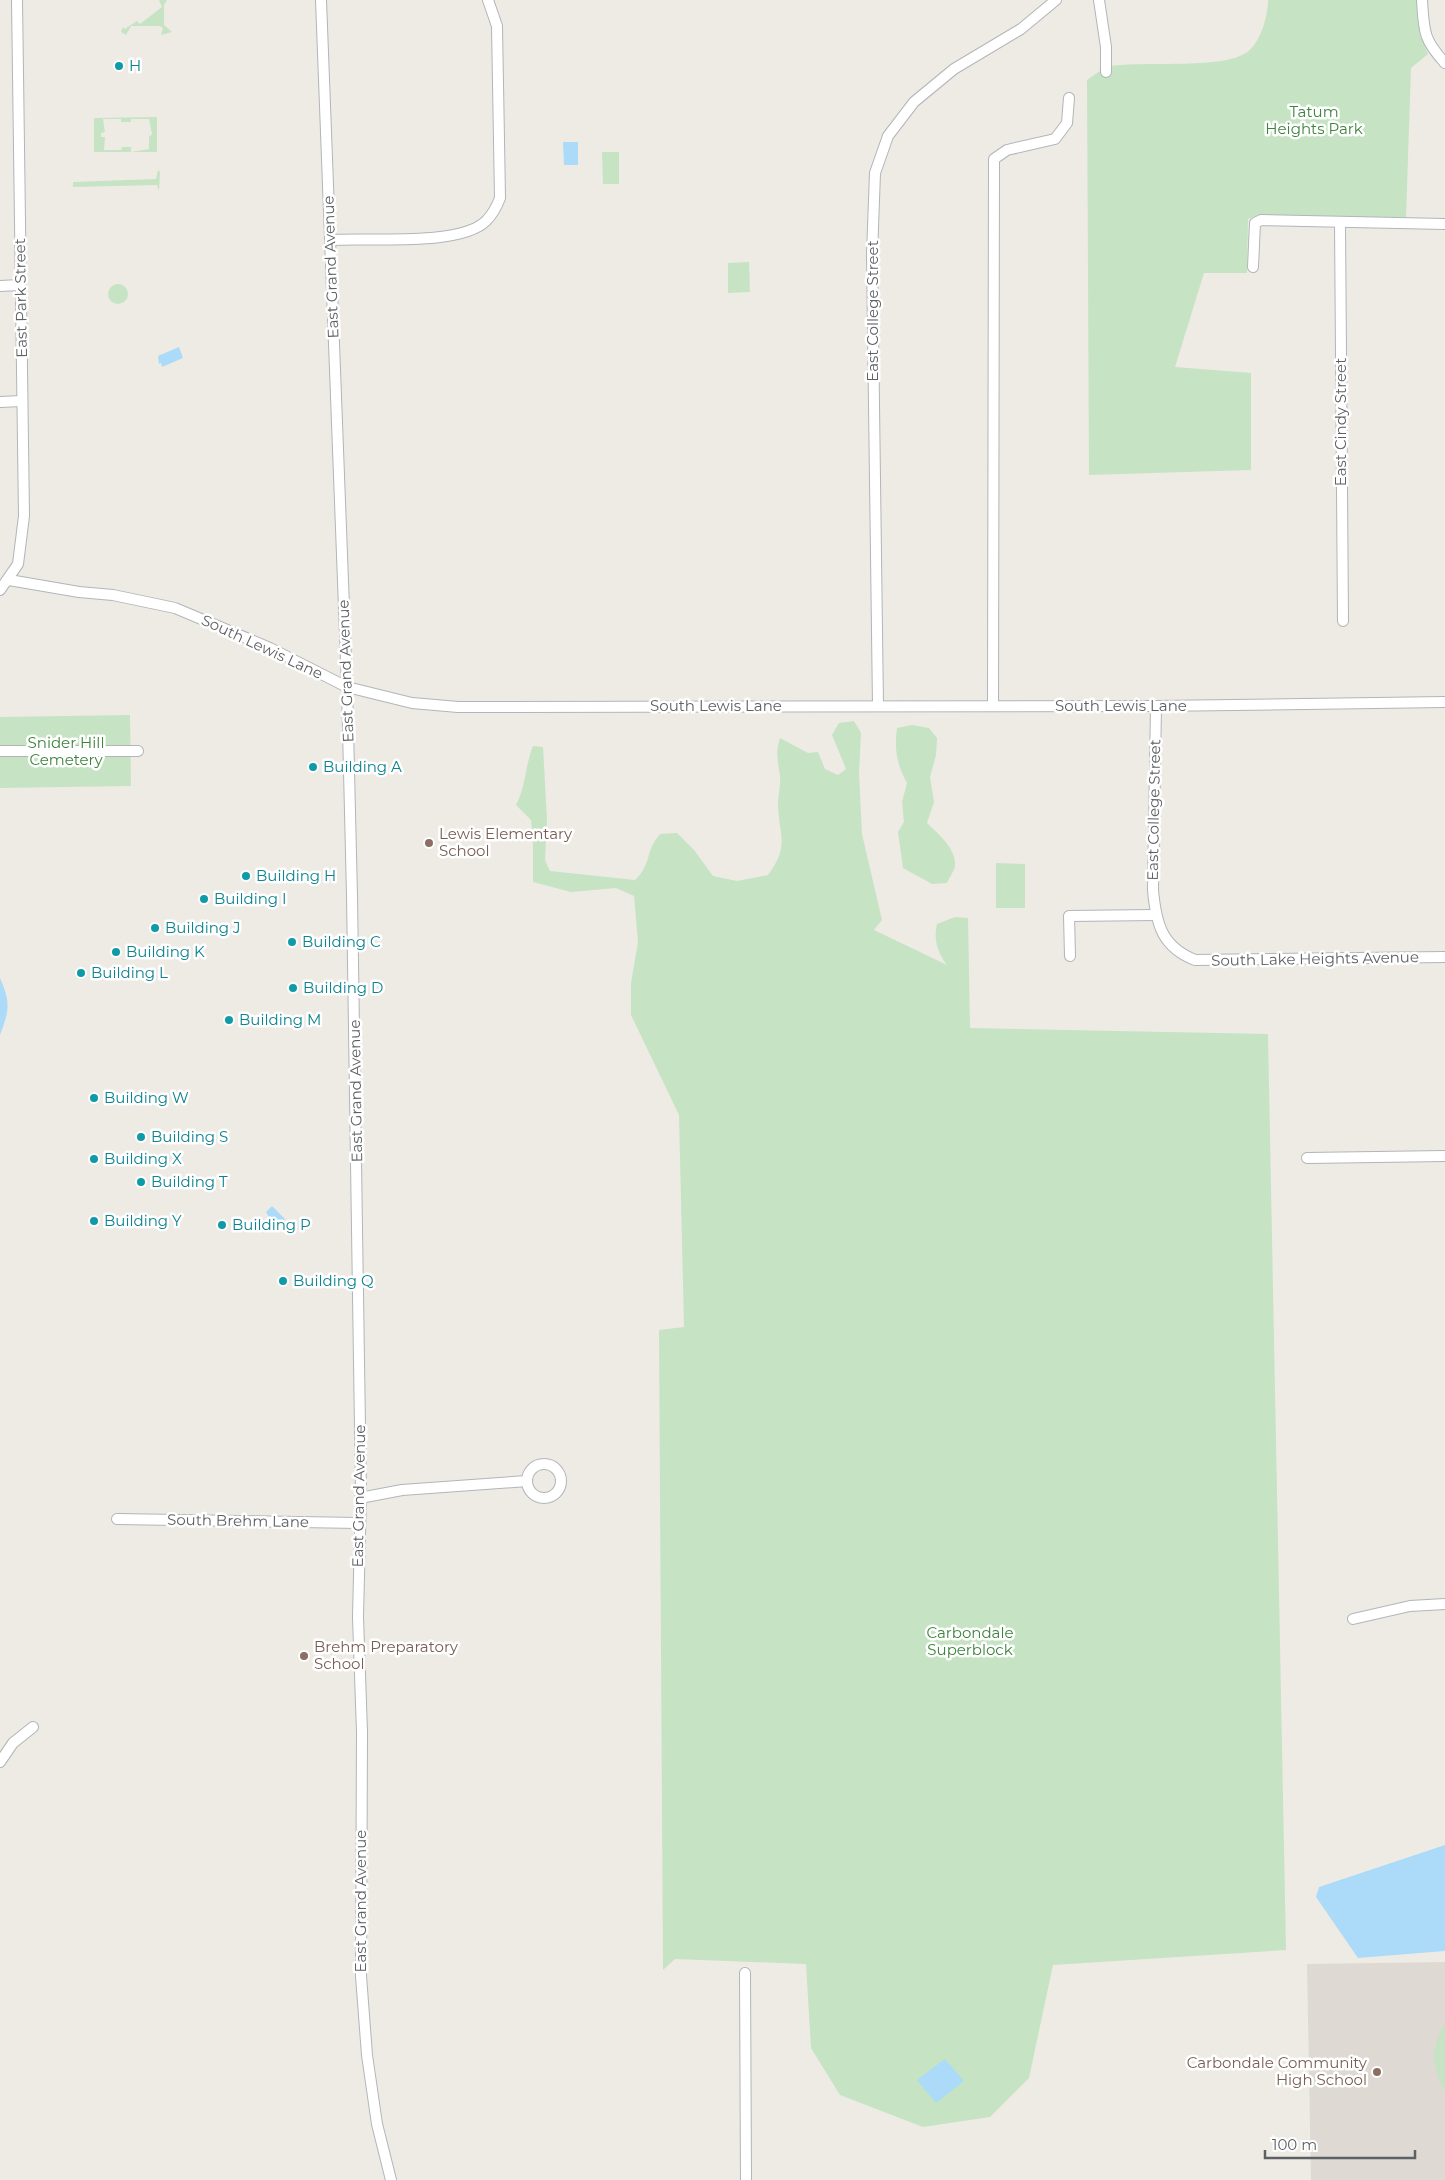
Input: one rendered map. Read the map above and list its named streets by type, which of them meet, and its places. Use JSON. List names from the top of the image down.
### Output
{
  "streets": {
    "street": [
      "East Grand Avenue",
      "East Park Street",
      "East College Street",
      "East Cindy Street",
      "South Lewis Lane",
      "South Lake Heights Avenue",
      "South Brehm Lane"
    ]
  },
  "crossings": [
    ["East Grand Avenue", "South Lewis Lane"],
    ["East Grand Avenue", "South Brehm Lane"],
    ["East Park Street", "South Lewis Lane"],
    ["East College Street", "South Lewis Lane"],
    ["East College Street", "South Lake Heights Avenue"]
  ],
  "parks": ["Tatum Heights Park", "Snider Hill Cemetery", "Carbondale Superblock"],
  "places": [
    "H",
    "Building A",
    "Lewis Elementary School",
    "Building H",
    "Building I",
    "Building J",
    "Building C",
    "Building K",
    "Building L",
    "Building D",
    "Building M",
    "Building W",
    "Building S",
    "Building X",
    "Building T",
    "Building Y",
    "Building P",
    "Building Q",
    "Brehm Preparatory School",
    "Carbondale Community High School"
  ],
  "scale_bar": "100 m"
}
